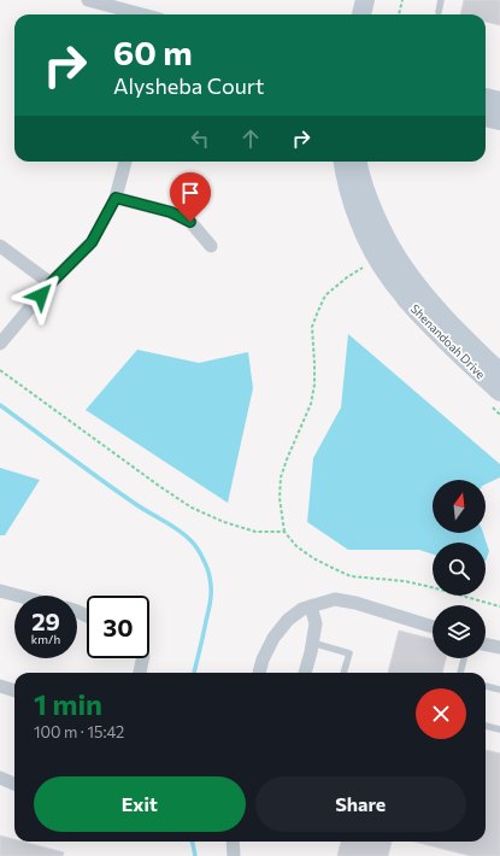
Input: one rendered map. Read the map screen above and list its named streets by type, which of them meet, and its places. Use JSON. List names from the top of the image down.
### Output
{
  "streets": {
    "street": ["Shenandoah Drive"]
  },
  "north": "top",
  "page": {
    "turn": ["60 m", "Alysheba Court"],
    "speed": "29 km/h",
    "limit": "30",
    "heading": ["1 min", "100 m · 15:42"],
    "buttons": ["Exit", "Share"]
  }
}
